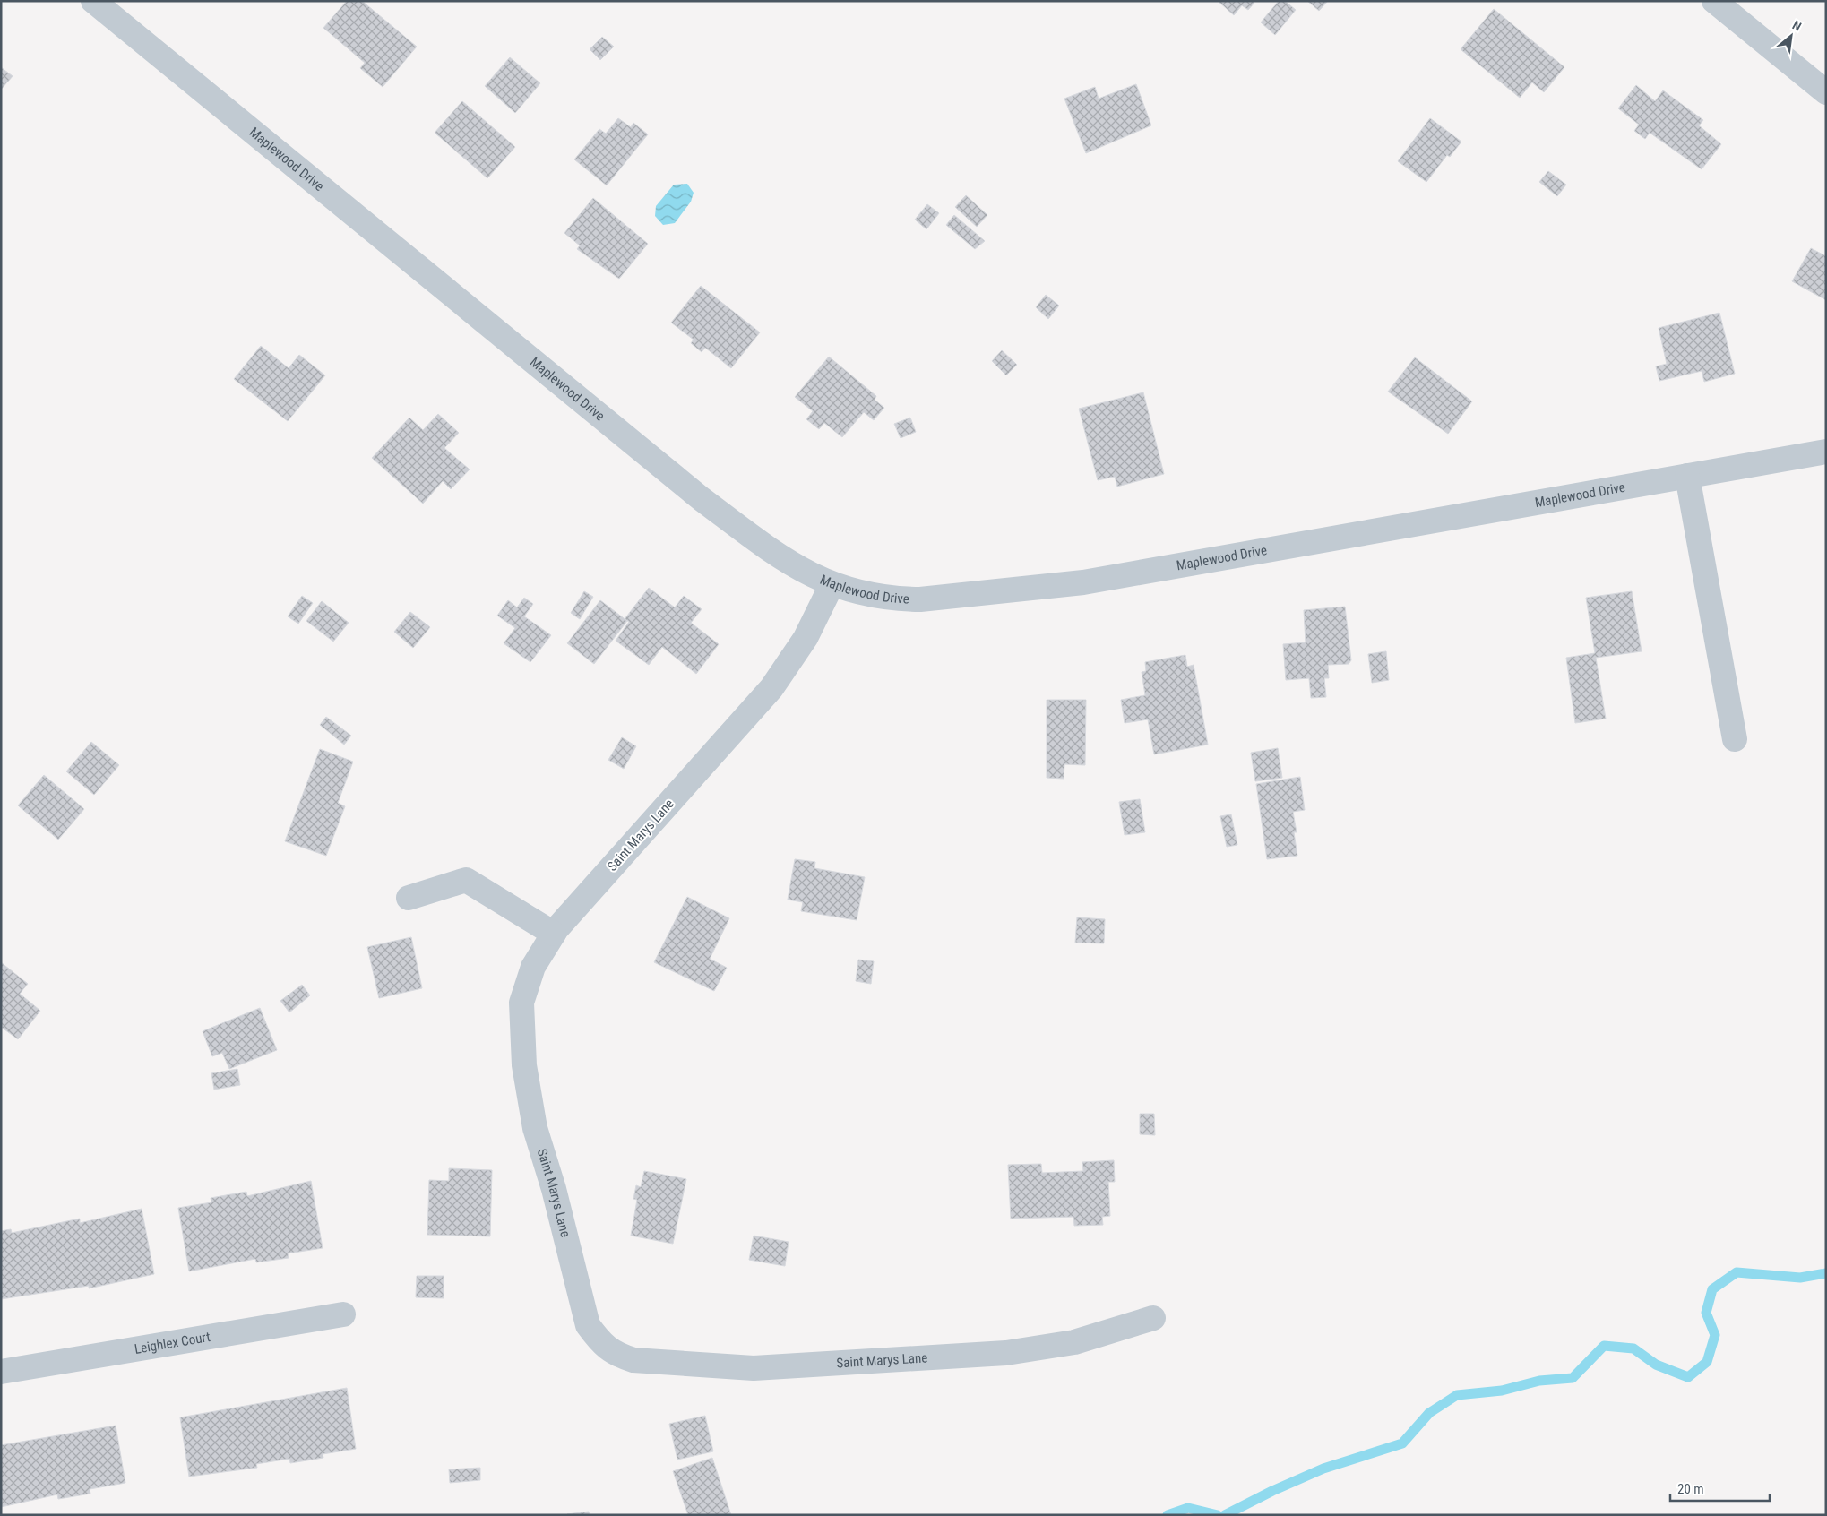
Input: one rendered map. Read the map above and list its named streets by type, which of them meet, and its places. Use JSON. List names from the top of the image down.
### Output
{
  "streets": {
    "street": ["Maplewood Drive", "Saint Marys Lane", "Leighlex Court"]
  },
  "crossings": [
    ["Maplewood Drive", "Saint Marys Lane"]
  ],
  "scale_bar": "20 m",
  "north": "top right"
}
